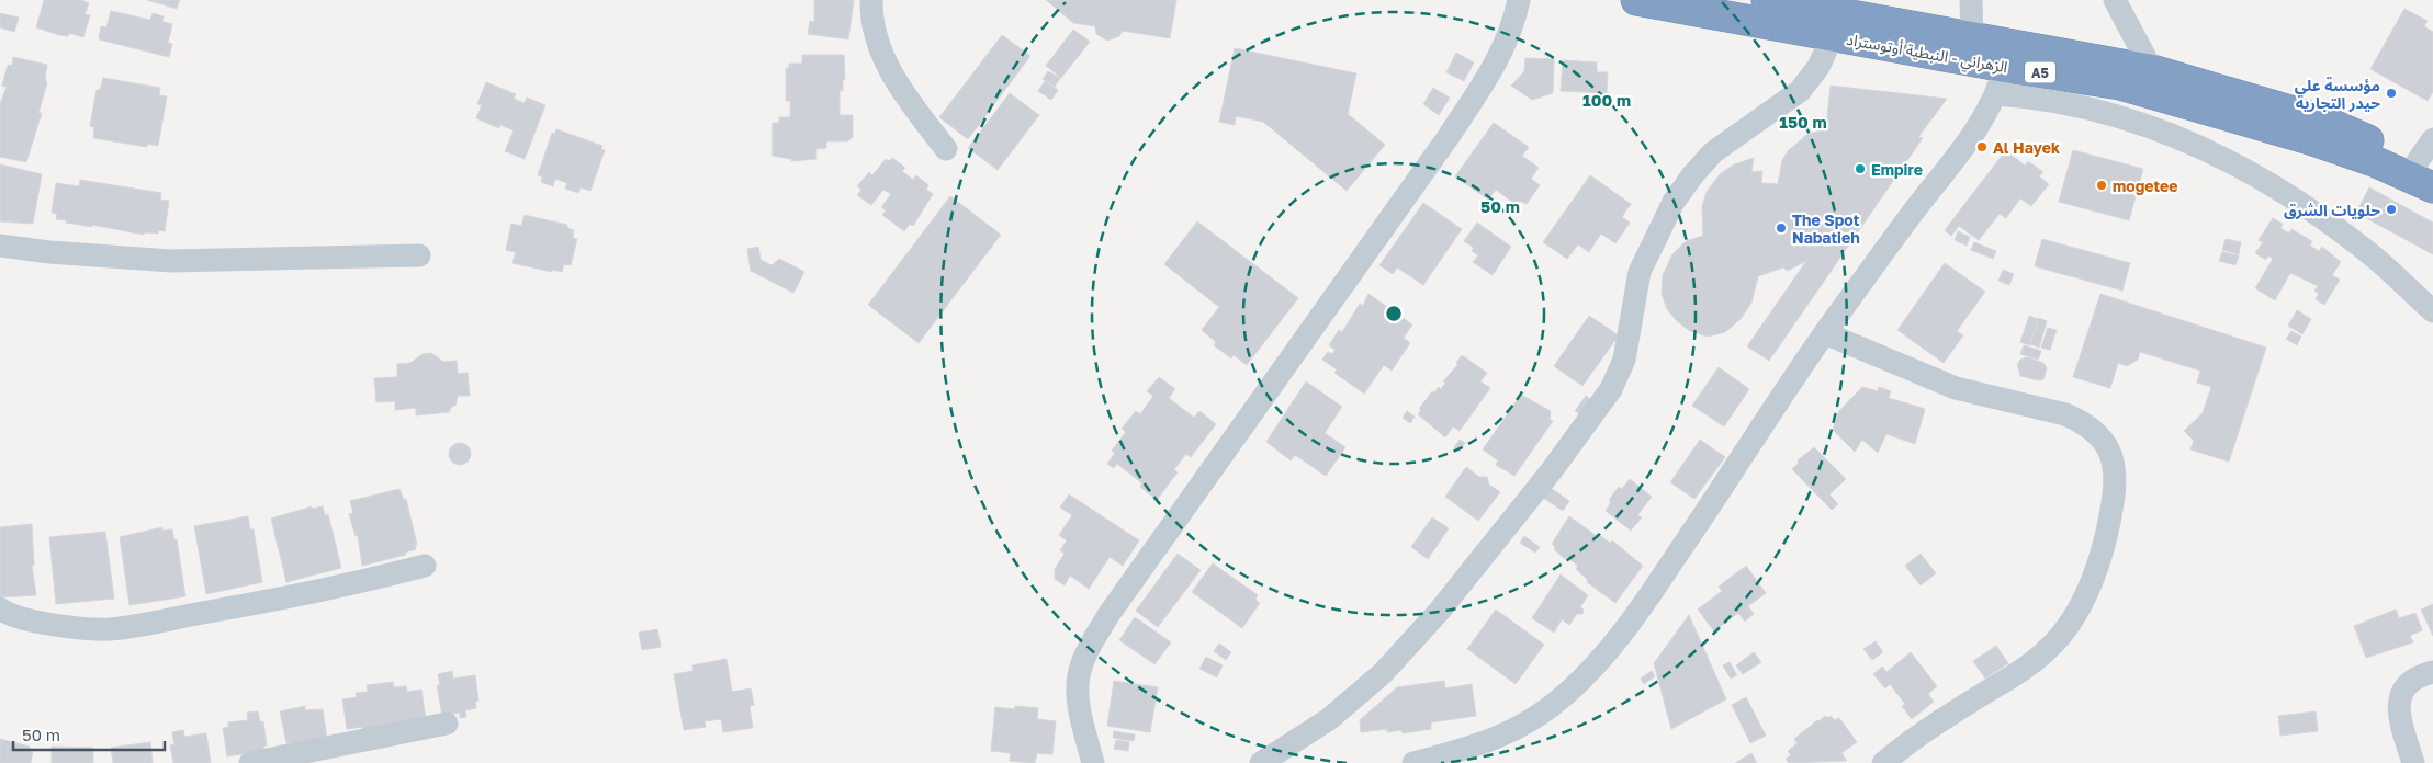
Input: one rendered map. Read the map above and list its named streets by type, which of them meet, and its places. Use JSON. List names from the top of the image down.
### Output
{
  "streets": {
    "highway": ["الزهراني - النبطية أوتوستراد", "A5"]
  },
  "places": [
    "مؤسسة علي حيدر التجاريه",
    "Al Hayek",
    "Empire",
    "mogetee",
    "حلويات الشرق",
    "The Spot Nabatieh"
  ],
  "scale_bar": "50 m",
  "rings": ["100 m", "150 m", "50 m"]
}
